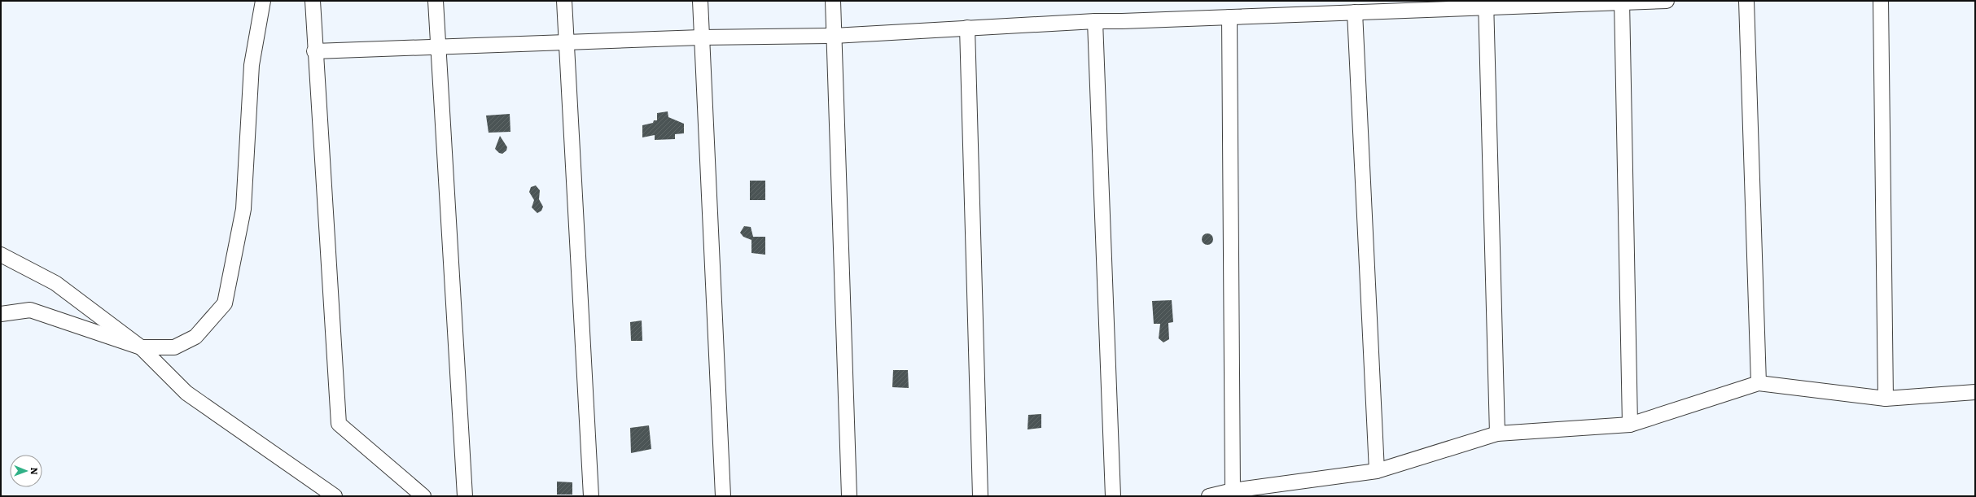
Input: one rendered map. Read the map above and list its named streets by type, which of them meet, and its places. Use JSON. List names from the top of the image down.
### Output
{
  "north": "right"
}
